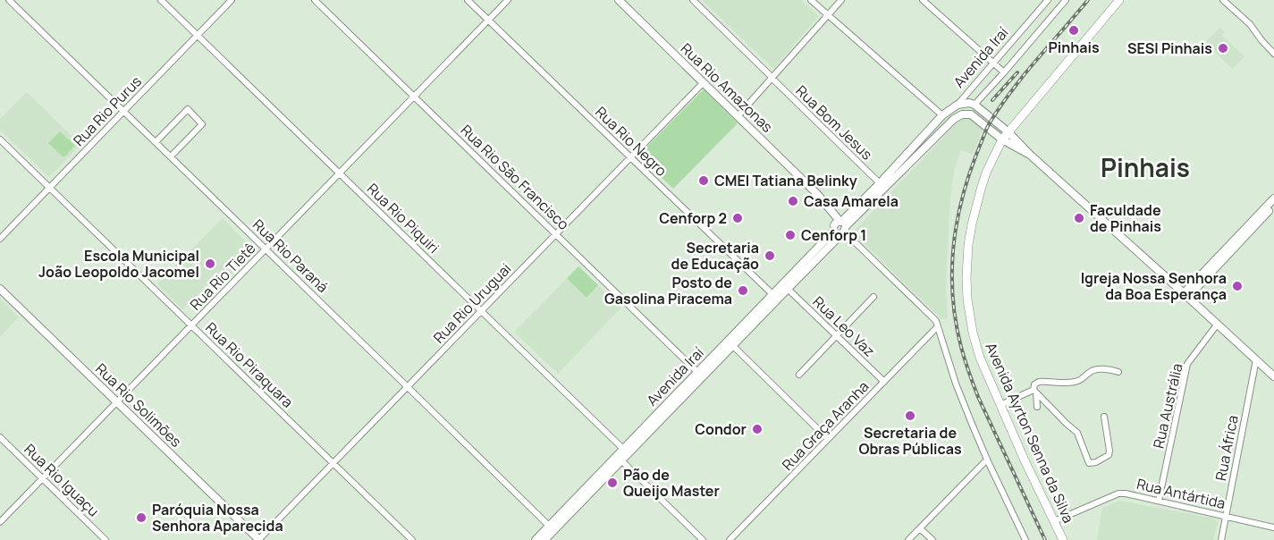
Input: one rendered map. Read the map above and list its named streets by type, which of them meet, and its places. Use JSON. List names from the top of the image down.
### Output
{
  "streets": {
    "main road": [
      "Avenida Iraí",
      "Rua Rio Amazonas",
      "Rua Rio Solimões",
      "Avenida Ayrton Senna da Silva"
    ],
    "street": [
      "Rua Rio Purus",
      "Rua Bom Jesus",
      "Rua Rio Negro",
      "Rua Rio São Francisco",
      "Rua Rio Piquiri",
      "Rua Rio Paraná",
      "Rua Rio Tietê",
      "Rua Rio Uruguai",
      "Rua Leo Vaz",
      "Rua Rio Piraquara",
      "Rua Austrália",
      "Rua Graça Aranha",
      "Rua África",
      "Rua Rio Iguaçu",
      "Rua Antártida"
    ]
  },
  "crossings": [
    ["Avenida Iraí", "Rua Rio Amazonas"],
    ["Avenida Iraí", "Rua Bom Jesus"],
    ["Avenida Iraí", "Rua Rio Negro"],
    ["Avenida Iraí", "Rua Rio São Francisco"],
    ["Avenida Iraí", "Rua Rio Piquiri"],
    ["Avenida Iraí", "Rua Rio Paraná"],
    ["Avenida Iraí", "Rua Leo Vaz"],
    ["Avenida Iraí", "Avenida Ayrton Senna da Silva"],
    ["Rua Rio Amazonas", "Rua Rio Uruguai"],
    ["Rua Rio Purus", "Rua Rio Piquiri"],
    ["Rua Rio Purus", "Rua Rio Paraná"],
    ["Rua Rio Purus", "Rua Rio Piraquara"],
    ["Rua Rio Negro", "Rua Rio Tietê"],
    ["Rua Rio Negro", "Rua Rio Uruguai"],
    ["Rua Rio São Francisco", "Rua Rio Tietê"],
    ["Rua Rio São Francisco", "Rua Rio Uruguai"],
    ["Rua Rio Piquiri", "Rua Rio Tietê"],
    ["Rua Rio Piquiri", "Rua Rio Uruguai"],
    ["Rua Rio Paraná", "Rua Rio Tietê"],
    ["Rua Rio Paraná", "Rua Rio Uruguai"],
    ["Rua Rio Tietê", "Rua Rio Piraquara"],
    ["Rua Rio Tietê", "Rua Rio Solimões"],
    ["Rua Rio Tietê", "Rua Rio Iguaçu"],
    ["Rua Rio Uruguai", "Rua Rio Piraquara"],
    ["Rua Rio Uruguai", "Rua Rio Solimões"],
    ["Rua Leo Vaz", "Rua Graça Aranha"],
    ["Rua Austrália", "Rua Antártida"],
    ["Avenida Ayrton Senna da Silva", "Rua Antártida"],
    ["Rua África", "Rua Antártida"]
  ],
  "districts": ["Pinhais"],
  "places": [
    "Pinhais",
    "SESI Pinhais",
    "CMEI Tatiana Belinky",
    "Casa Amarela",
    "Cenforp 2",
    "Faculdade de Pinhais",
    "Cenforp 1",
    "Secretaria de Educação",
    "Escola Municipal João Leopoldo Jacomel",
    "Igreja Nossa Senhora da Boa Esperança",
    "Posto de Gasolina Piracema",
    "Secretaria de Obras Públicas",
    "Condor",
    "Pão de Queijo Master",
    "Paróquia Nossa Senhora Aparecida"
  ]
}
